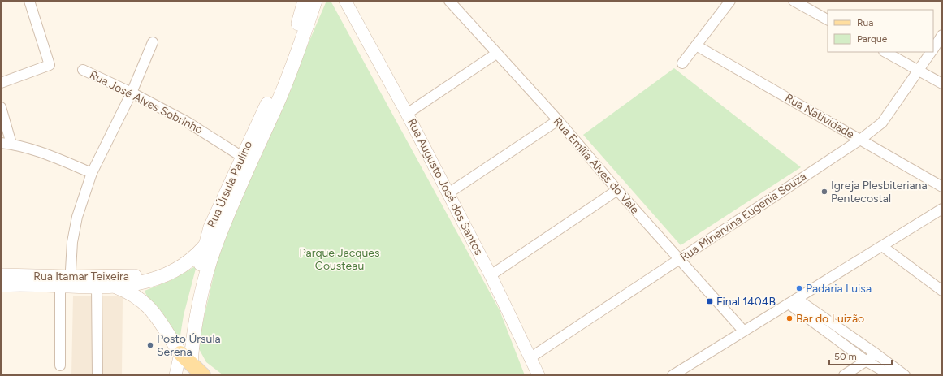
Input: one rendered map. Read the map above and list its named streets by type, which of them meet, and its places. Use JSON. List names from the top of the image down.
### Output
{
  "streets": {
    "main road": ["Rua Úrsula Paulino", "Rua Itamar Teixeira"],
    "street": [
      "Rua José Alves Sobrinho",
      "Rua Natividade",
      "Rua Emília Alves do Vale",
      "Rua Augusto José dos Santos",
      "Rua Minervina Eugenia Souza"
    ]
  },
  "crossings": [
    ["Rua José Alves Sobrinho", "Rua Úrsula Paulino"],
    ["Rua Natividade", "Rua Minervina Eugenia Souza"],
    ["Rua Emília Alves do Vale", "Rua Minervina Eugenia Souza"],
    ["Rua Úrsula Paulino", "Rua Itamar Teixeira"],
    ["Rua Augusto José dos Santos", "Rua Minervina Eugenia Souza"]
  ],
  "parks": ["Parque Jacques Cousteau"],
  "places": {
    "other": [
      "Igreja Plesbiteriana Pentecostal",
      "Padaria Luisa",
      "Bar do Luizão",
      "Posto Úrsula Serena"
    ],
    "transit": ["Final 1404B"]
  },
  "legend": ["Rua", "Parque"],
  "scale_bar": "50 m"
}
